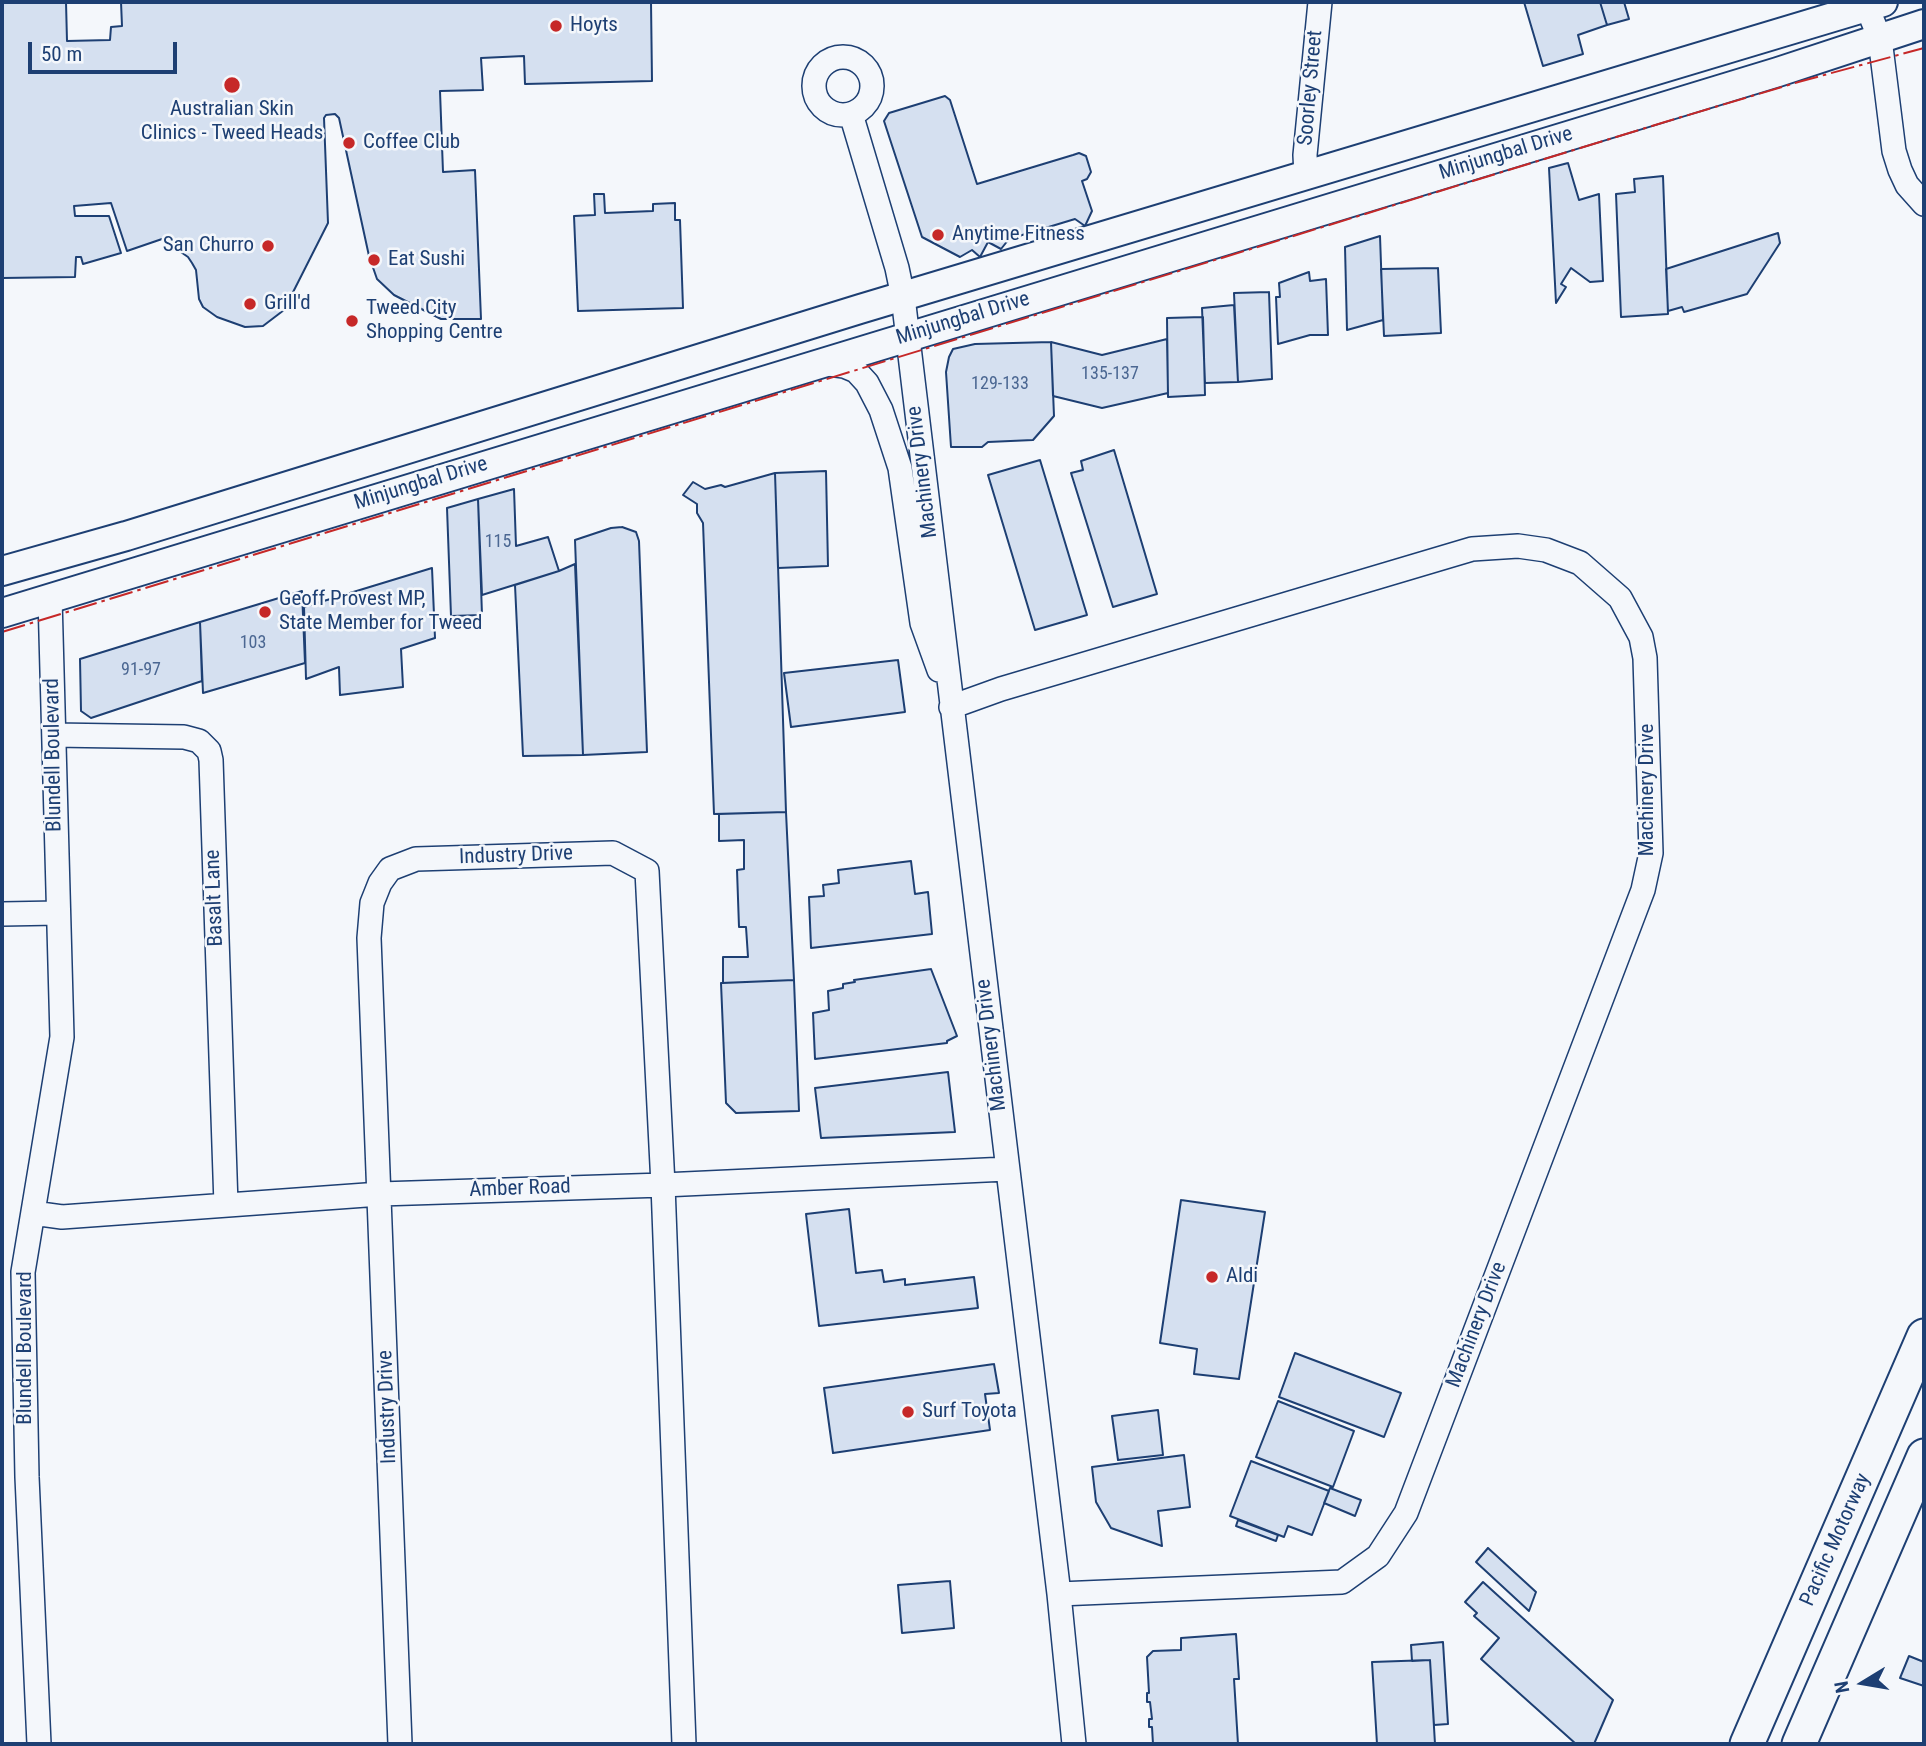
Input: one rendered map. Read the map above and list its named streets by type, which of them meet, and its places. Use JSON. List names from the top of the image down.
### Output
{
  "streets": {
    "highway": ["Pacific Motorway"],
    "main road": ["Minjungbal Drive"],
    "street": [
      "Soorley Street",
      "Machinery Drive",
      "Blundell Boulevard",
      "Industry Drive",
      "Basalt Lane",
      "Amber Road"
    ]
  },
  "crossings": [
    ["Soorley Street", "Minjungbal Drive"],
    ["Minjungbal Drive", "Machinery Drive"],
    ["Minjungbal Drive", "Blundell Boulevard"],
    ["Machinery Drive", "Amber Road"],
    ["Blundell Boulevard", "Basalt Lane"],
    ["Blundell Boulevard", "Amber Road"],
    ["Industry Drive", "Amber Road"],
    ["Basalt Lane", "Amber Road"]
  ],
  "places": [
    "Hoyts",
    "Australian Skin Clinics - Tweed Heads",
    "Coffee Club",
    "Anytime Fitness",
    "San Churro",
    "Eat Sushi",
    "Grill'd",
    "Tweed City Shopping Centre",
    "Geoff Provest MP, State Member for Tweed",
    "Aldi",
    "Surf Toyota"
  ],
  "house_numbers": [
    "135-137",
    "129-133",
    "115",
    "103",
    "91-97"
  ],
  "scale_bar": "50 m",
  "north": "left"
}
